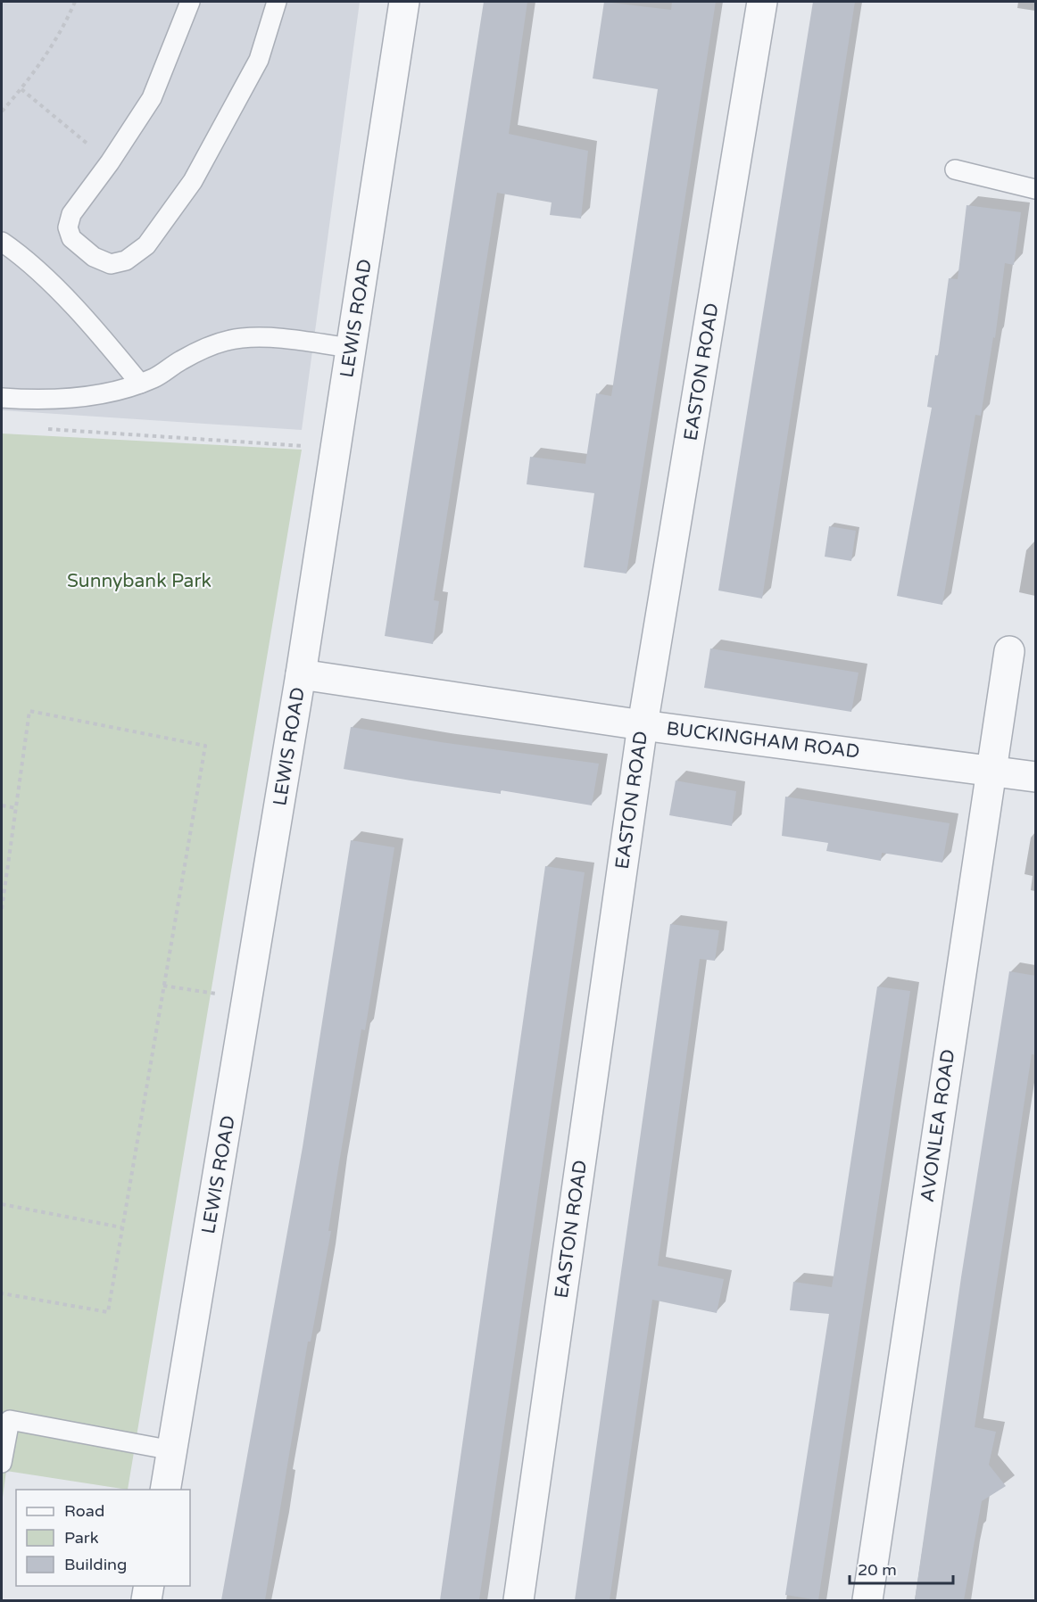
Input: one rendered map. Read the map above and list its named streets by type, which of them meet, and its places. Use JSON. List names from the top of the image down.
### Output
{
  "streets": {
    "street": [
      "LEWIS ROAD",
      "EASTON ROAD",
      "BUCKINGHAM ROAD",
      "AVONLEA ROAD"
    ]
  },
  "crossings": [
    ["LEWIS ROAD", "BUCKINGHAM ROAD"],
    ["EASTON ROAD", "BUCKINGHAM ROAD"],
    ["BUCKINGHAM ROAD", "AVONLEA ROAD"]
  ],
  "parks": ["Sunnybank Park"],
  "legend": ["Road", "Park", "Building"],
  "scale_bar": "20 m"
}
